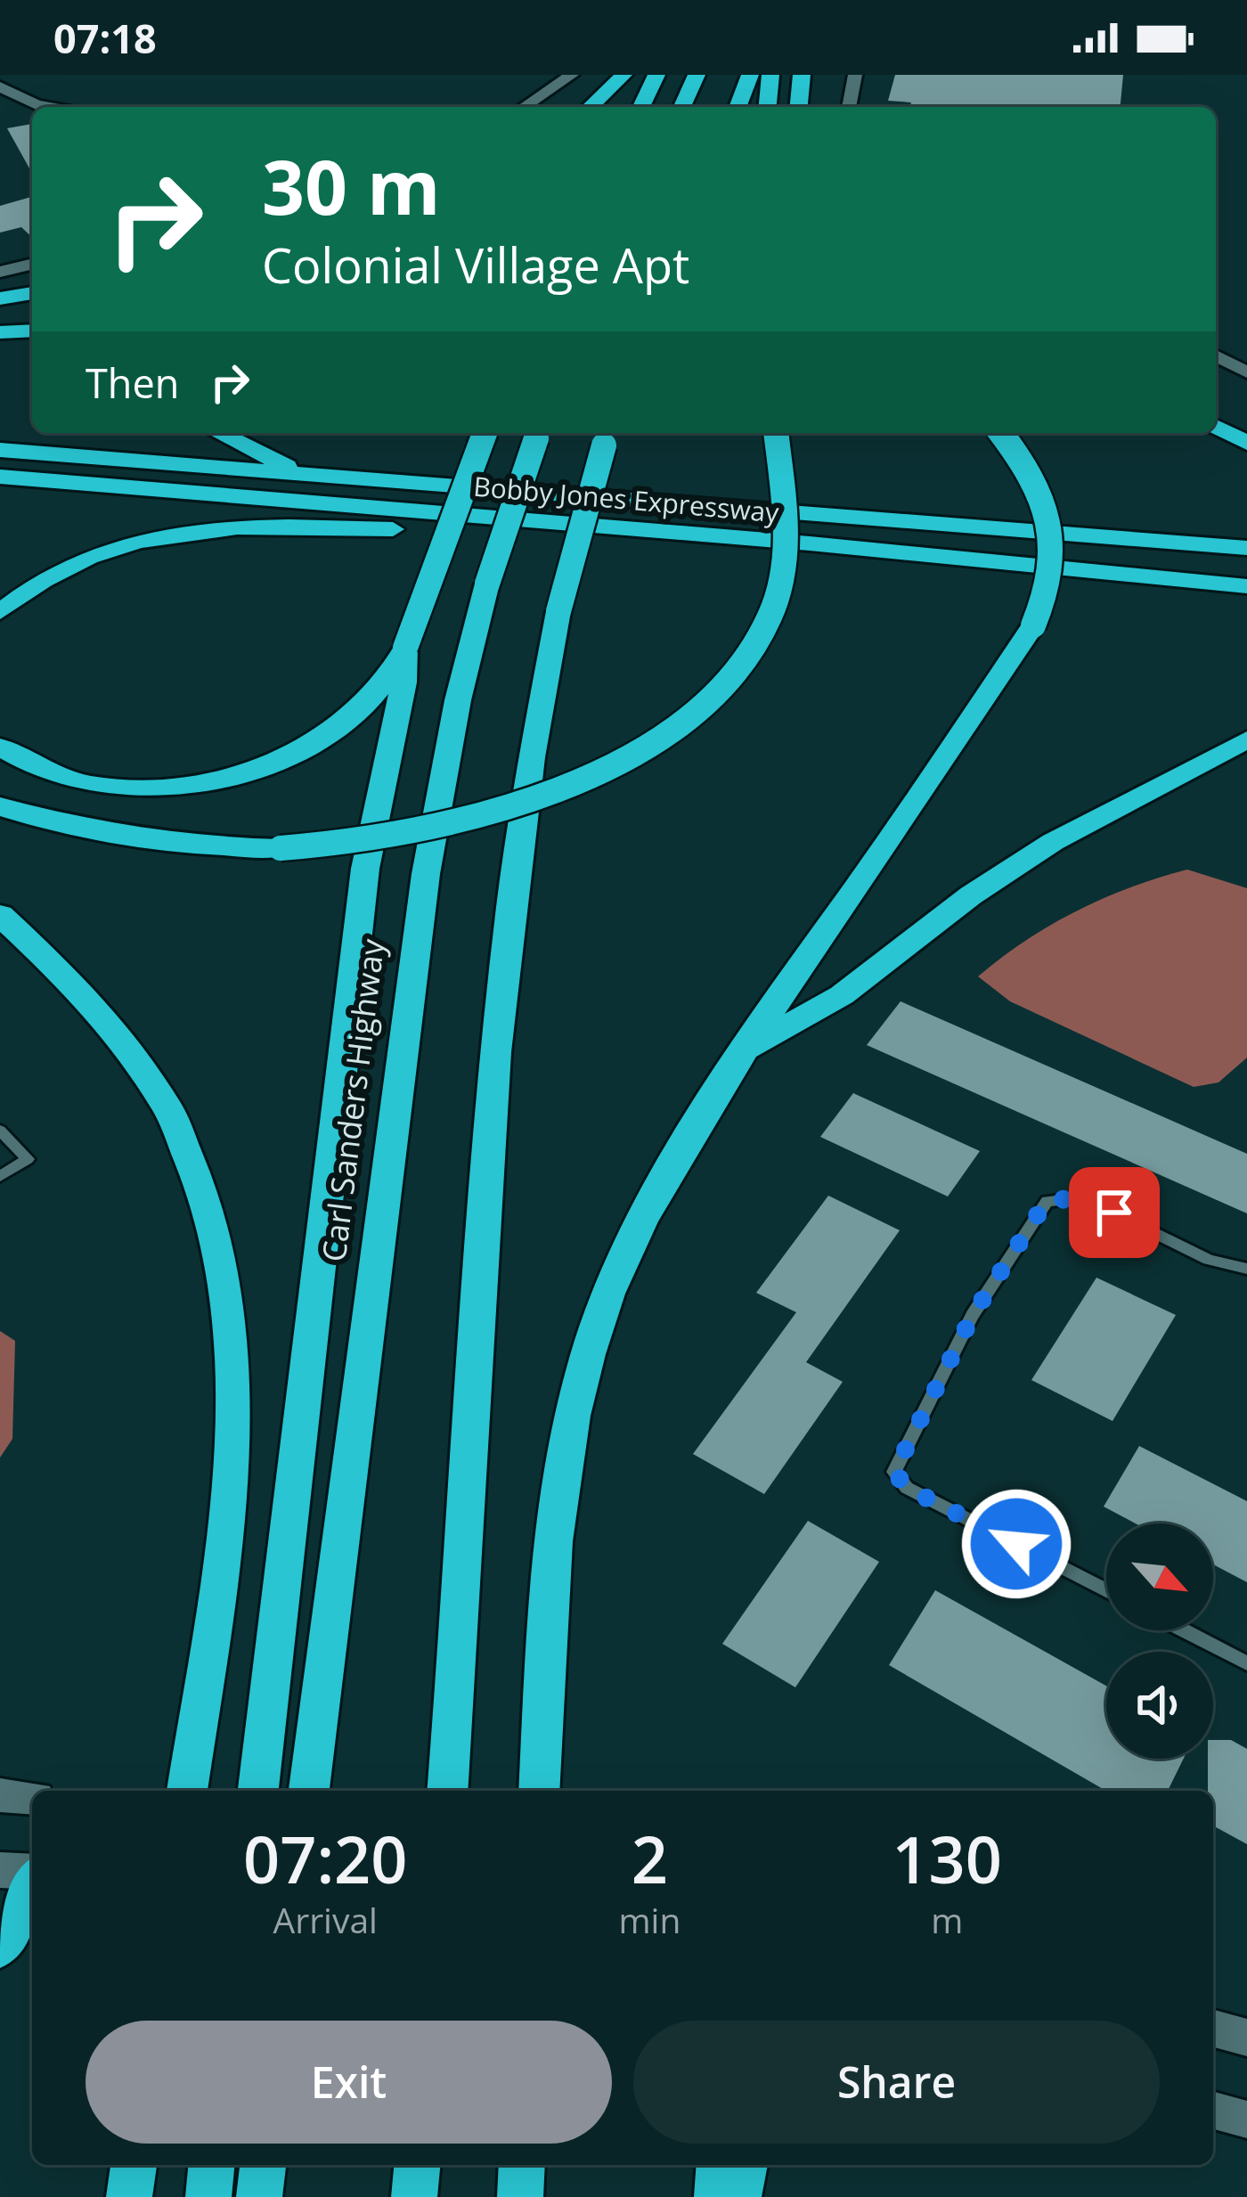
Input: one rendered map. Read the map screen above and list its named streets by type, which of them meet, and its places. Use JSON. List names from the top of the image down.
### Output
{
  "streets": {
    "highway": ["Bobby Jones Expressway", "Carl Sanders Highway"]
  },
  "north": "bottom right",
  "page": {
    "status": "07:18",
    "turn": ["30 m", "Colonial Village Apt"],
    "then": "Then",
    "eta": [
      "07:20",
      "Arrival",
      "2",
      "min",
      "130",
      "m"
    ],
    "buttons": ["Exit", "Share"]
  }
}
